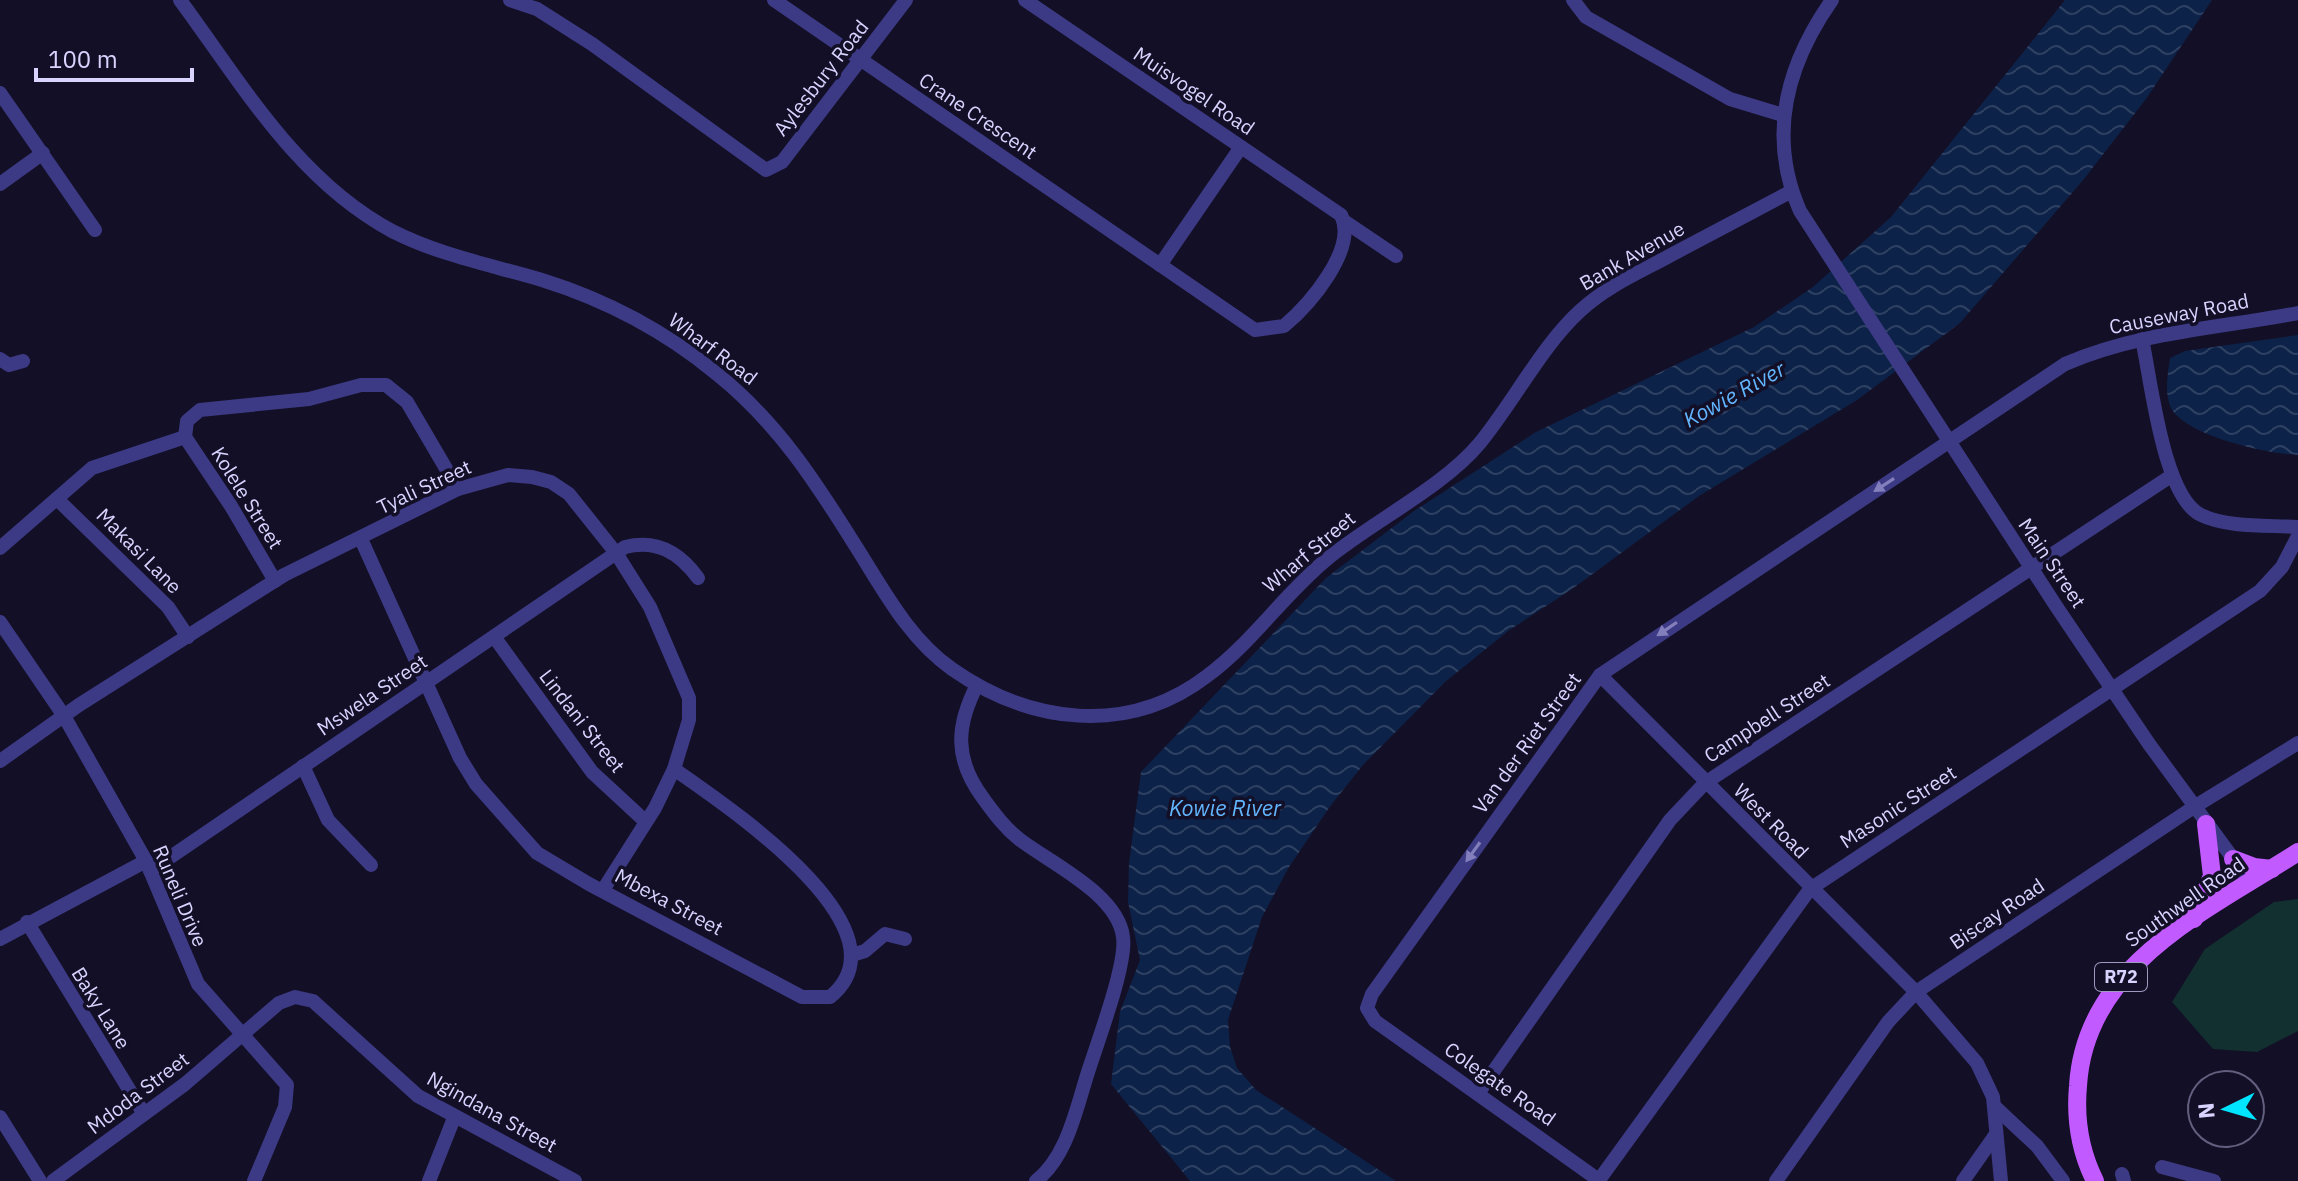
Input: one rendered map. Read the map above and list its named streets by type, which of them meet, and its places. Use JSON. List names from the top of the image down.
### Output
{
  "streets": {
    "main road": ["Southwell Road", "R72"],
    "street": [
      "Aylesbury Road",
      "Muisvogel Road",
      "Crane Crescent",
      "Bank Avenue",
      "Causeway Road",
      "Wharf Road",
      "Tyali Street",
      "Kolele Street",
      "Makasi Lane",
      "Wharf Street",
      "Main Street",
      "Mswela Street",
      "Campbell Street",
      "Lindani Street",
      "Van der Riet Street",
      "Masonic Street",
      "West Road",
      "Runeli Drive",
      "Mbexa Street",
      "Biscay Road",
      "Baky Lane",
      "Colegate Road",
      "Mdoda Street",
      "Ngindana Street"
    ]
  },
  "crossings": [
    ["Aylesbury Road", "Crane Crescent"],
    ["Muisvogel Road", "Crane Crescent"],
    ["Bank Avenue", "Wharf Street"],
    ["Bank Avenue", "Main Street"],
    ["Causeway Road", "Main Street"],
    ["Causeway Road", "Van der Riet Street"],
    ["Wharf Road", "Wharf Street"],
    ["Tyali Street", "Kolele Street"],
    ["Tyali Street", "Makasi Lane"],
    ["Tyali Street", "Mswela Street"],
    ["Tyali Street", "Lindani Street"],
    ["Tyali Street", "Runeli Drive"],
    ["Tyali Street", "Mbexa Street"],
    ["Main Street", "Campbell Street"],
    ["Main Street", "Van der Riet Street"],
    ["Main Street", "Masonic Street"],
    ["Main Street", "Southwell Road"],
    ["Main Street", "Biscay Road"],
    ["Mswela Street", "Lindani Street"],
    ["Mswela Street", "Runeli Drive"],
    ["Mswela Street", "Mbexa Street"],
    ["Mswela Street", "Baky Lane"],
    ["Campbell Street", "West Road"],
    ["Campbell Street", "Colegate Road"],
    ["Van der Riet Street", "West Road"],
    ["Van der Riet Street", "Colegate Road"],
    ["Masonic Street", "West Road"],
    ["Masonic Street", "Colegate Road"],
    ["West Road", "Biscay Road"],
    ["Runeli Drive", "Mdoda Street"],
    ["Runeli Drive", "Ngindana Street"],
    ["Baky Lane", "Mdoda Street"],
    ["Mdoda Street", "Ngindana Street"]
  ],
  "one_way": ["Van der Riet Street"],
  "water": ["Kowie River"],
  "scale_bar": "100 m",
  "north": "left"
}
